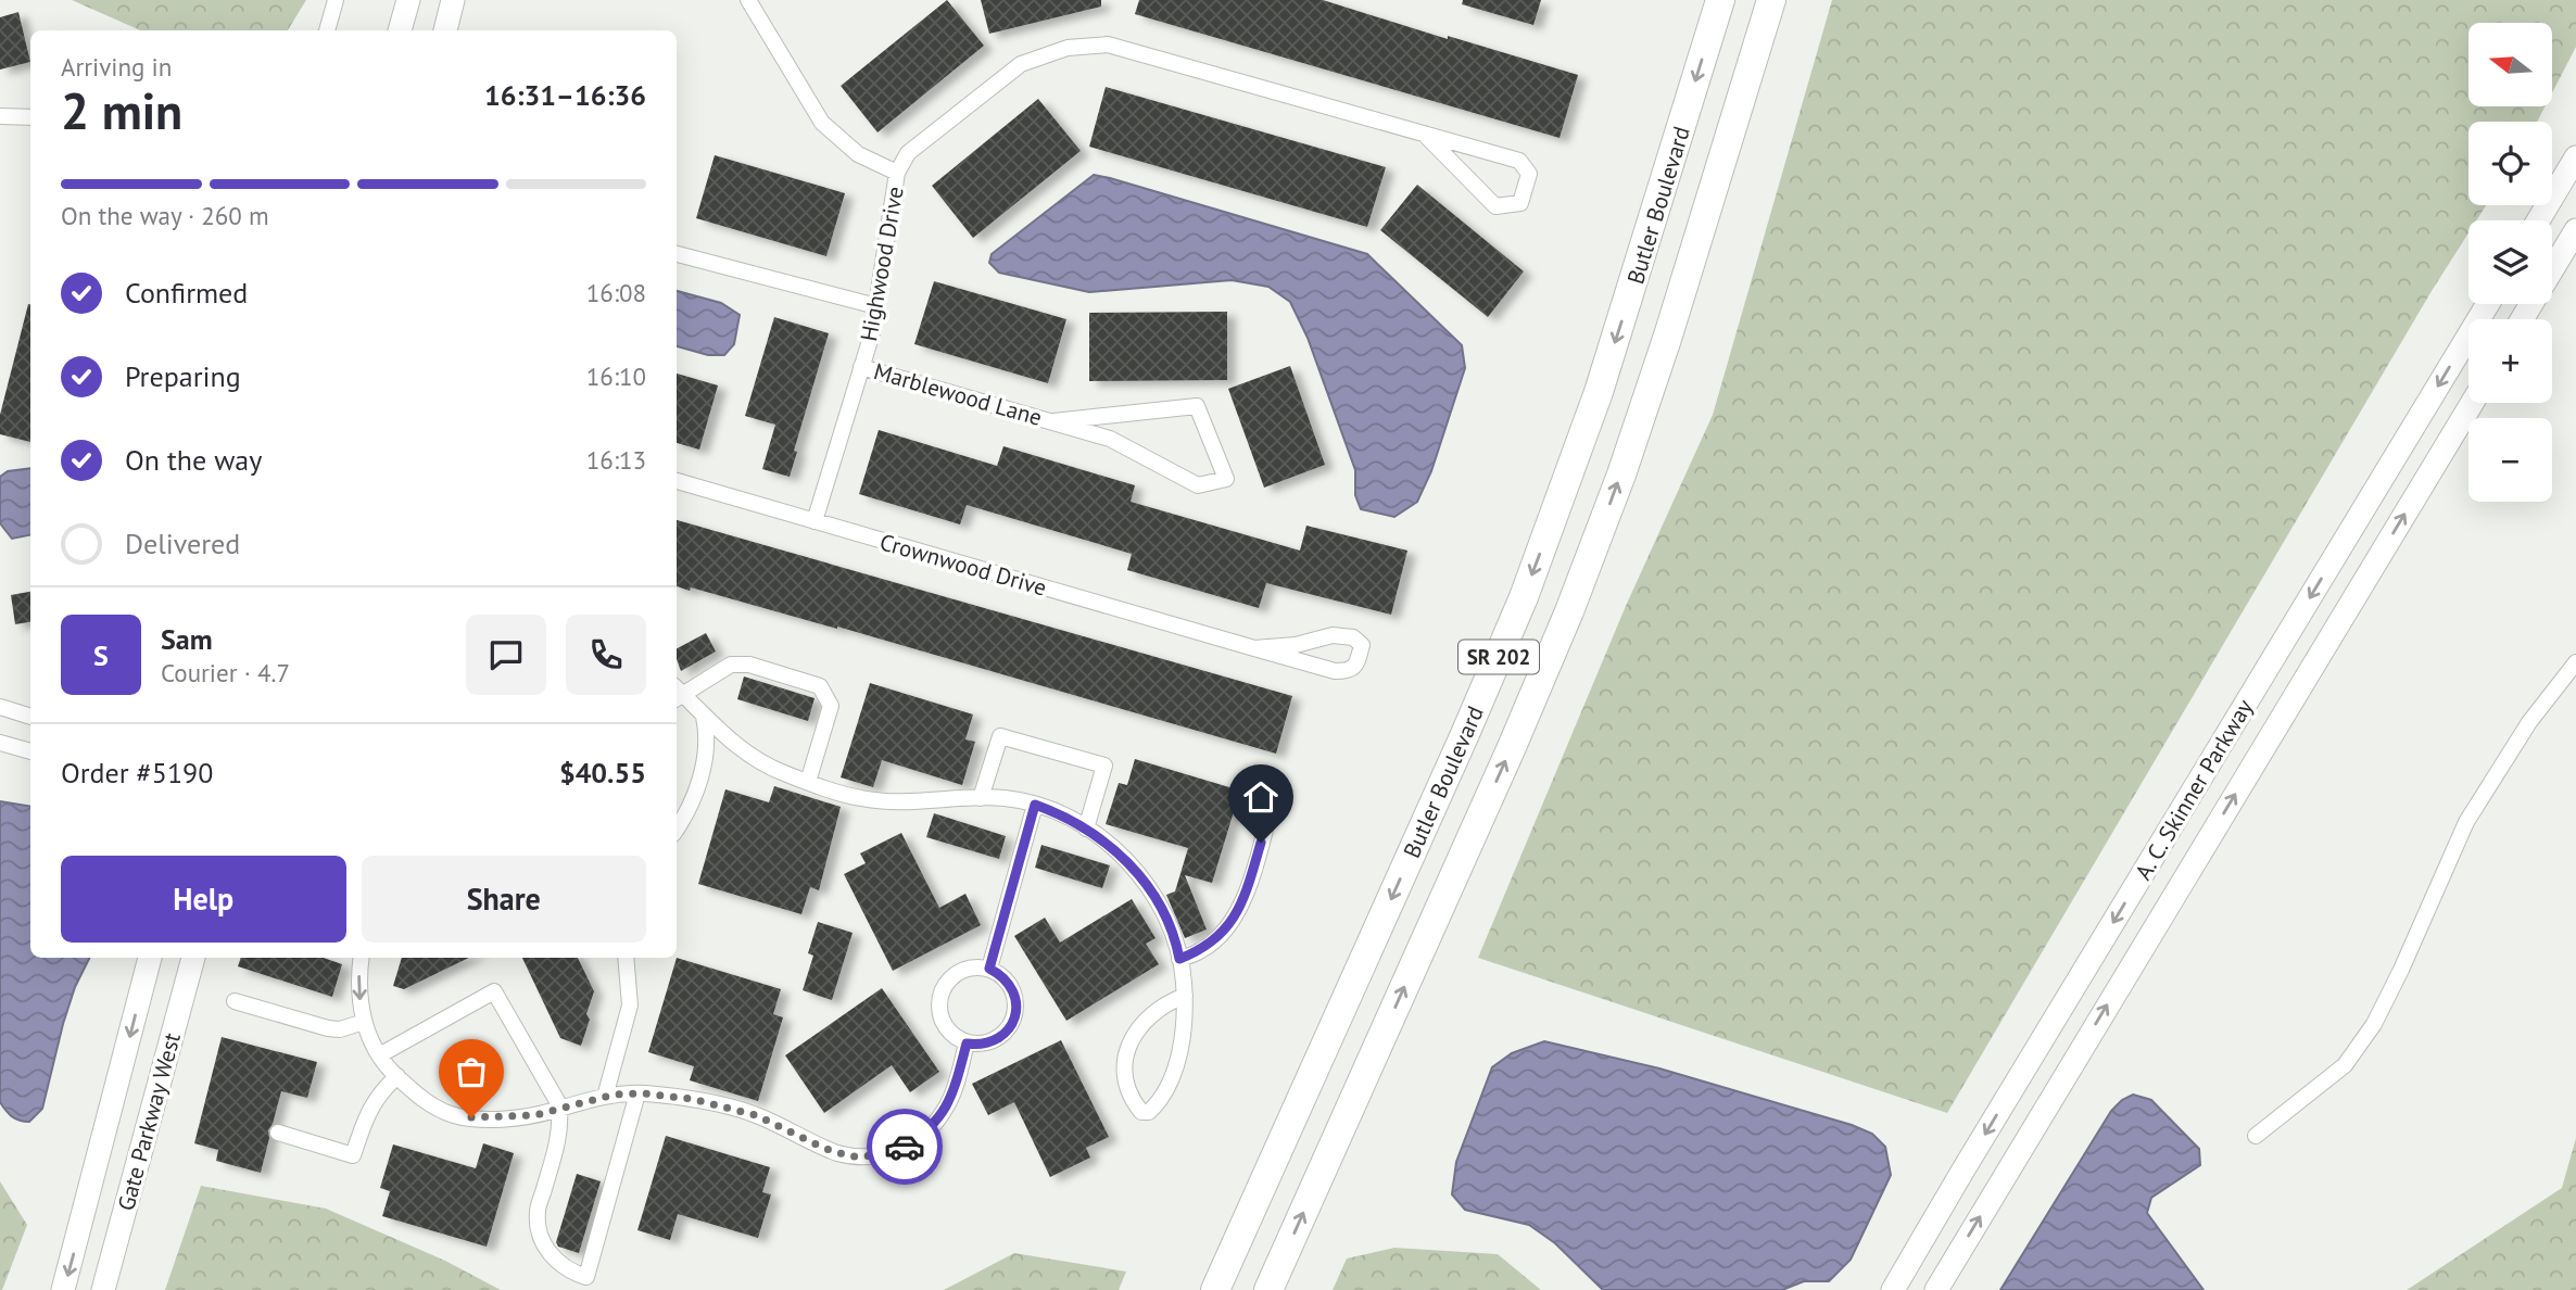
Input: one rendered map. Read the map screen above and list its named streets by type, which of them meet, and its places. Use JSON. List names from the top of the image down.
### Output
{
  "streets": {
    "highway": ["Butler Boulevard", "SR 202"],
    "main road": ["A. C. Skinner Parkway", "Gate Parkway West"],
    "street": ["Highwood Drive", "Marblewood Lane", "Crownwood Drive"]
  },
  "crossings": [
    ["Highwood Drive", "Marblewood Lane"],
    ["Highwood Drive", "Crownwood Drive"]
  ],
  "north": "left",
  "page": {
    "map_buttons": ["+", "−"],
    "heading": ["2 min", "Arriving in", "16:31–16:36"],
    "panel": [
      "Sam",
      "Courier · 4.7",
      "Order #5190",
      "$40.55"
    ],
    "bar": "On the way · 260 m",
    "list": [
      ["Confirmed", "16:08"],
      ["Preparing", "16:10"],
      ["On the way", "16:13"],
      "Delivered"
    ],
    "round": "S",
    "buttons": ["Help", "Share"]
  }
}
